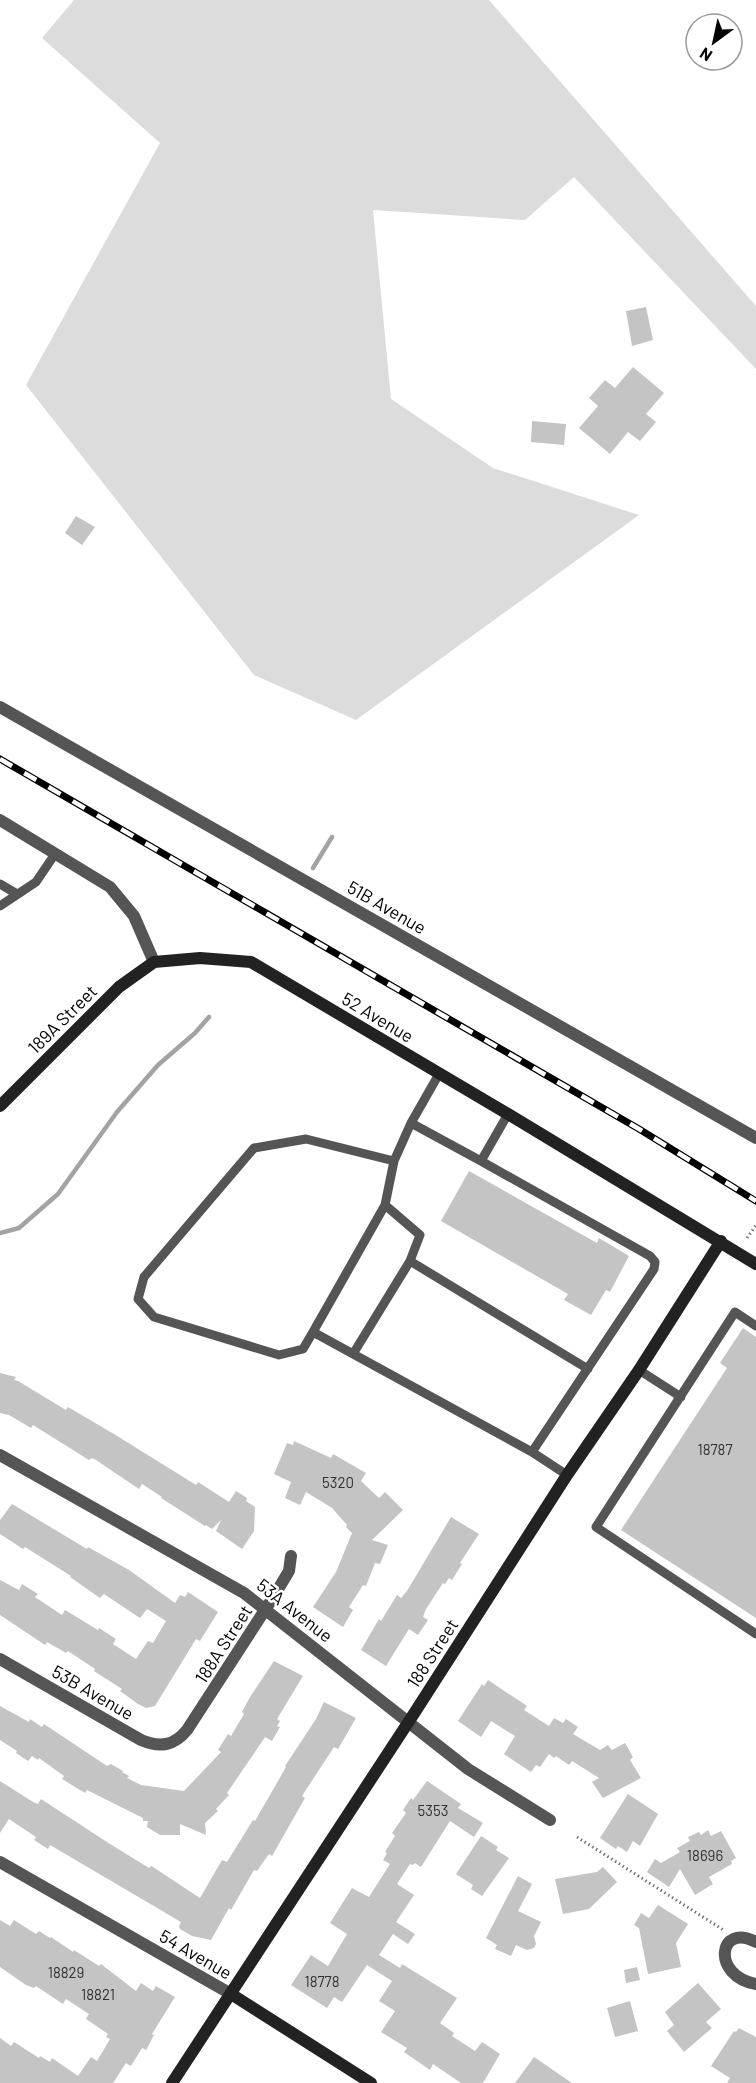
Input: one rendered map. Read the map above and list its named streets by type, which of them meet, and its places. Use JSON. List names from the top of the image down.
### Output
{
  "streets": {
    "street": [
      "51B Avenue",
      "52 Avenue",
      "189A Street",
      "53A Avenue",
      "188A Street",
      "188 Street",
      "53B Avenue",
      "54 Avenue"
    ]
  },
  "crossings": [
    ["52 Avenue", "189A Street"],
    ["52 Avenue", "188 Street"],
    ["53A Avenue", "188A Street"],
    ["53A Avenue", "188 Street"],
    ["188A Street", "53B Avenue"],
    ["188 Street", "54 Avenue"]
  ],
  "house_numbers": [
    "18787",
    "5320",
    "5353",
    "18696",
    "18829",
    "18778",
    "18821"
  ],
  "north": "bottom left"
}
